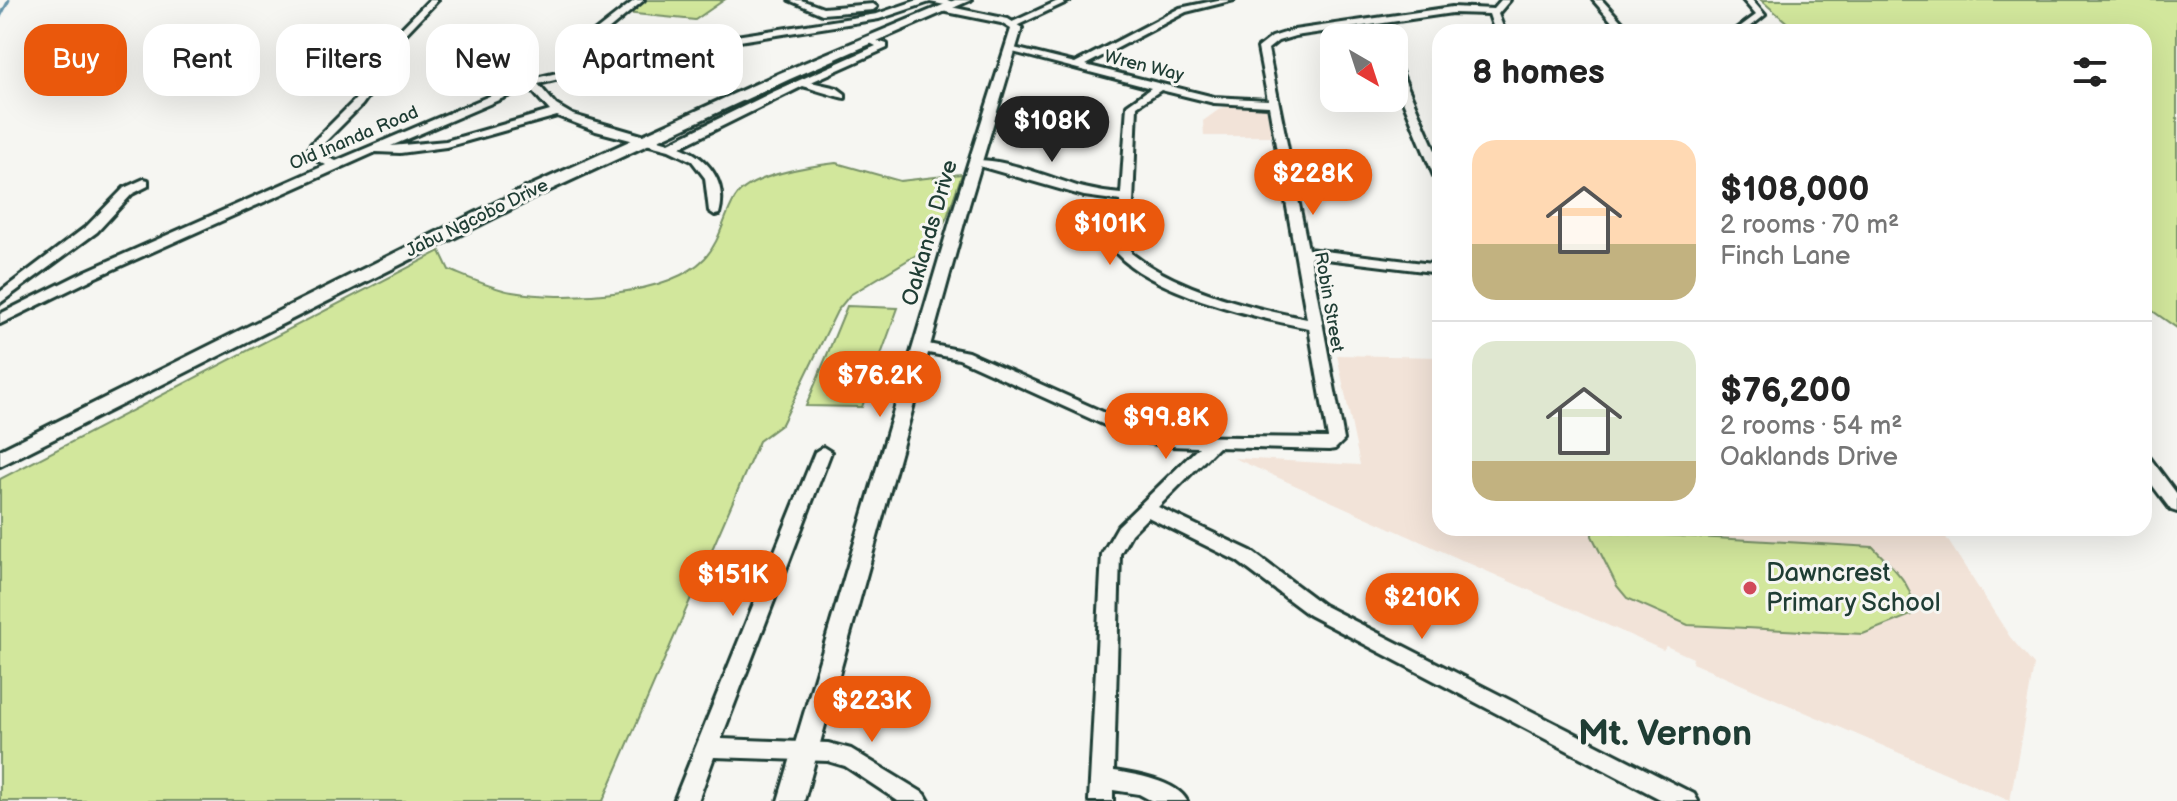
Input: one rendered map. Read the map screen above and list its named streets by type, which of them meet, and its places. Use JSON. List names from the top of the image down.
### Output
{
  "streets": {
    "main road": ["Jabu Ngcobo Drive"],
    "street": [
      "Wren Way",
      "Old Inanda Road",
      "Oaklands Drive",
      "Robin Street"
    ]
  },
  "crossings": [
    ["Wren Way", "Oaklands Drive"],
    ["Wren Way", "Robin Street"],
    ["Old Inanda Road", "Jabu Ngcobo Drive"]
  ],
  "districts": ["Mt. Vernon"],
  "places": ["Dawncrest Primary School"],
  "north": "bottom right",
  "page": {
    "chip": [
      "Buy",
      "Rent",
      "Filters",
      "New",
      "Apartment"
    ],
    "heading": "8 homes",
    "price": [
      "$108K",
      "$228K",
      "$101K",
      "$76.2K",
      "$99.8K",
      "$151K",
      "$210K",
      "$223K"
    ],
    "list": [
      {
        "name": "$108,000",
        "note": "2 rooms · 70 m² · Finch Lane"
      },
      {
        "name": "$76,200",
        "note": "2 rooms · 54 m² · Oaklands Drive"
      }
    ]
  }
}
